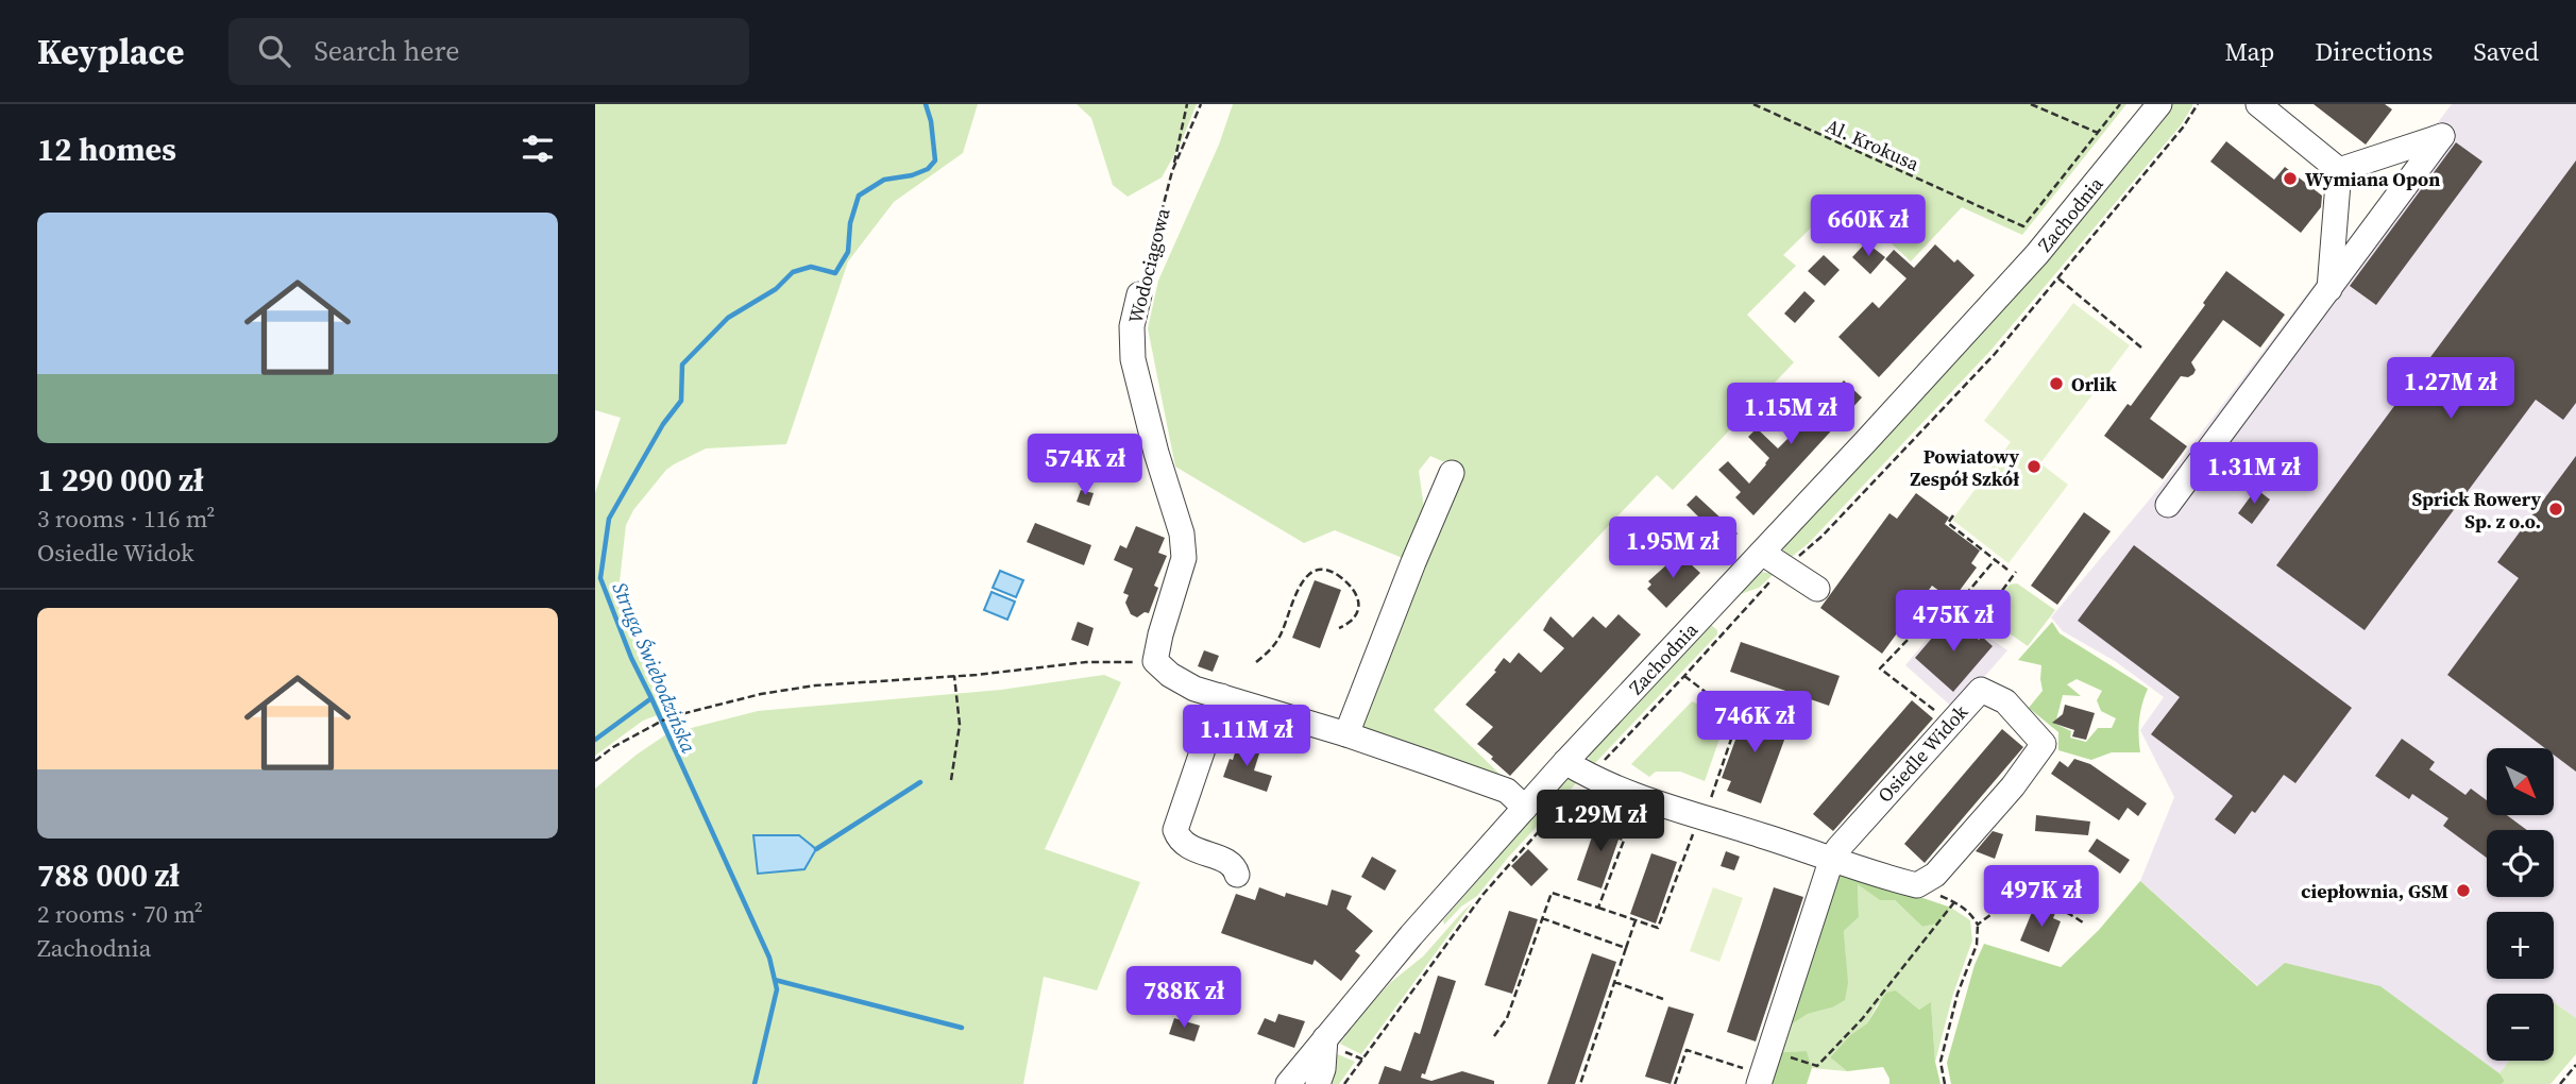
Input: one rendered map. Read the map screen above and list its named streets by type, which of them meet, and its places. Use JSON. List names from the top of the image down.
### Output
{
  "streets": {
    "street": ["Zachodnia", "Wodociągowa", "Osiedle Widok"],
    "path": ["Al. Krokusa"]
  },
  "water": ["Struga Świebodzińska"],
  "places": [
    "Wymiana Opon",
    "Orlik",
    "Powiatowy Zespół Szkół",
    "Sprick Rowery Sp. z o.o.",
    "ciepłownia, GSM"
  ],
  "north": "bottom right",
  "page": {
    "header": "Keyplace",
    "search": "Search here",
    "nav": ["Map", "Directions", "Saved"],
    "heading": "12 homes",
    "list": [
      {
        "name": "1 290 000 zł",
        "note": "3 rooms · 116 m² · Osiedle Widok"
      },
      {
        "name": "788 000 zł",
        "note": "2 rooms · 70 m² · Zachodnia"
      }
    ],
    "price": [
      "660K zł",
      "1.27M zł",
      "1.15M zł",
      "574K zł",
      "1.31M zł",
      "1.95M zł",
      "475K zł",
      "746K zł",
      "1.11M zł",
      "1.29M zł",
      "497K zł",
      "788K zł"
    ],
    "map_buttons": ["+", "−"]
  }
}
